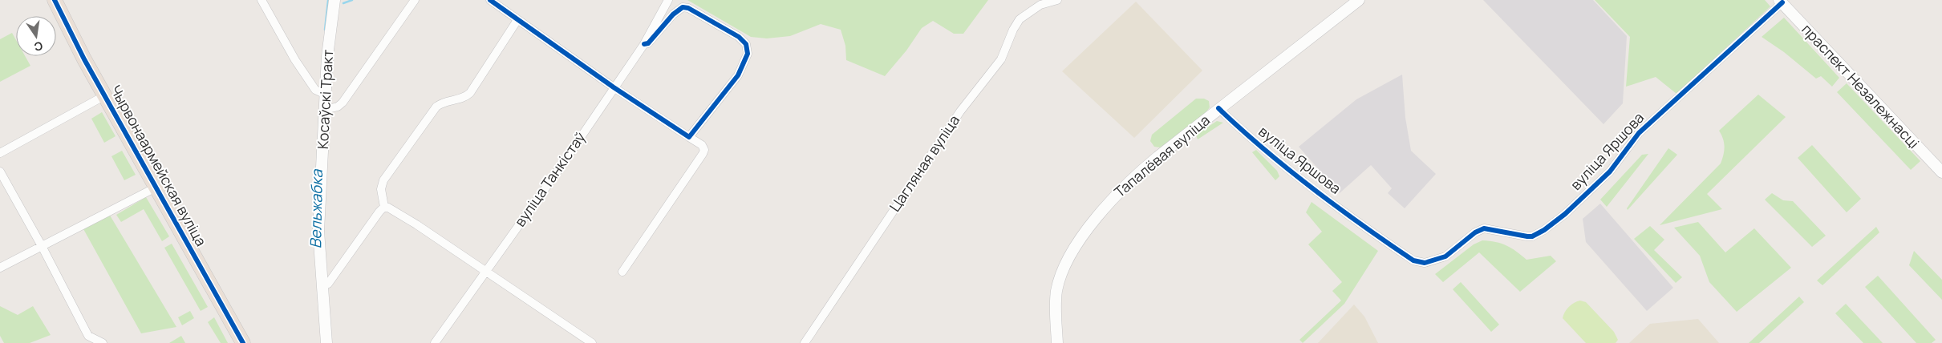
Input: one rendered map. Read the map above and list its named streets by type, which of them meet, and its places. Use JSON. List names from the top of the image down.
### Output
{
  "streets": {
    "highway": ["Чырвонаармейская вуліца"],
    "main road": ["праспект Незалежнасці", "Косаўскі Тракт", "Тапалёвая вуліца"],
    "street": ["вуліца Яршова", "Цагляная вуліца", "вуліца Танкістаў"]
  },
  "crossings": [
    ["праспект Незалежнасці", "вуліца Яршова"],
    ["вуліца Яршова", "Тапалёвая вуліца"]
  ],
  "water": ["Вельжабка"],
  "north": "bottom"
}
